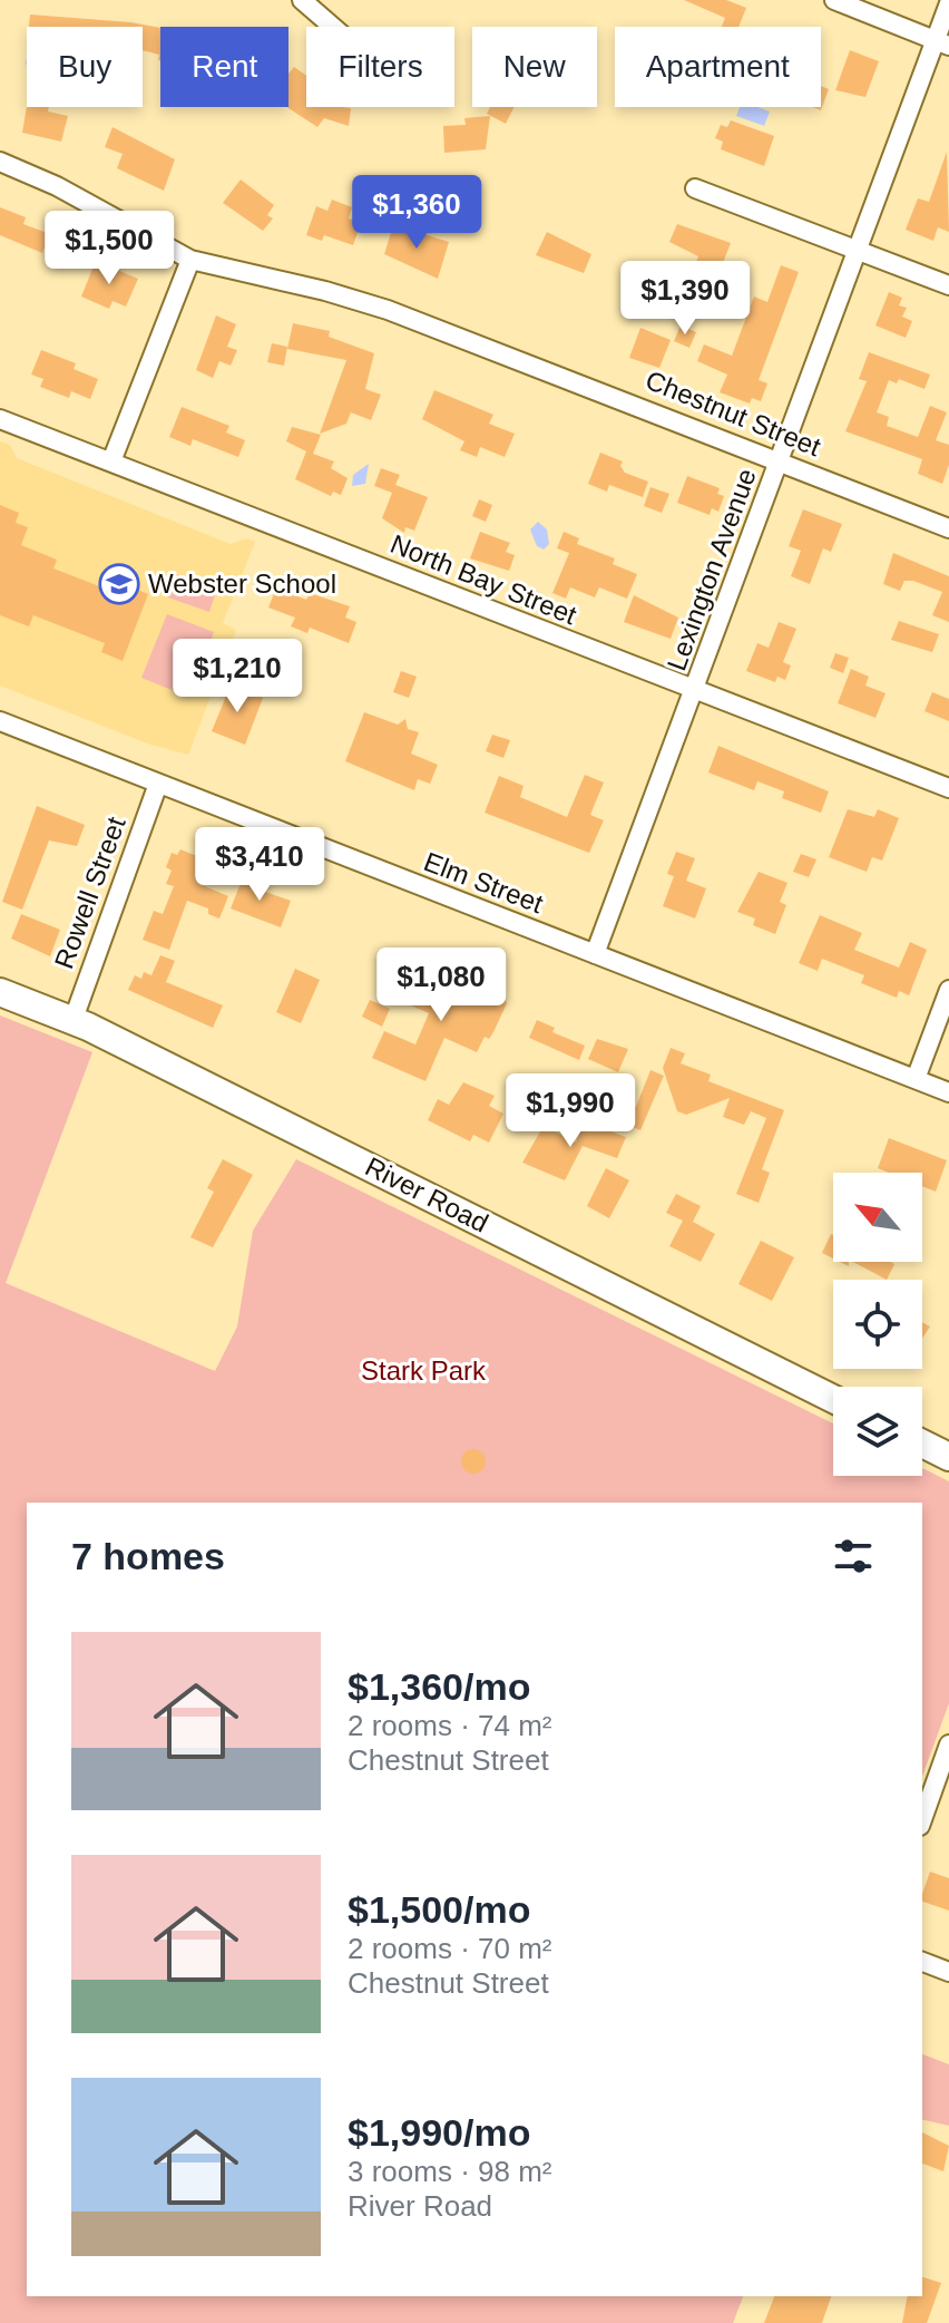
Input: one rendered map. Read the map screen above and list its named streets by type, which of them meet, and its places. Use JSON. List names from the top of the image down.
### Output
{
  "streets": {
    "street": [
      "Chestnut Street",
      "Lexington Avenue",
      "North Bay Street",
      "Elm Street",
      "Rowell Street",
      "River Road"
    ]
  },
  "crossings": [
    ["Chestnut Street", "Lexington Avenue"],
    ["Lexington Avenue", "North Bay Street"],
    ["Lexington Avenue", "Elm Street"],
    ["Elm Street", "Rowell Street"],
    ["Rowell Street", "River Road"]
  ],
  "parks": ["Stark Park"],
  "places": {
    "school or university": ["Webster School"]
  },
  "north": "top left",
  "page": {
    "chip": [
      "Buy",
      "Rent",
      "Filters",
      "New",
      "Apartment"
    ],
    "price": [
      "$1,360",
      "$1,500",
      "$1,390",
      "$1,210",
      "$3,410",
      "$1,080",
      "$1,990"
    ],
    "heading": "7 homes",
    "list": [
      {
        "name": "$1,360/mo",
        "note": "2 rooms · 74 m² · Chestnut Street"
      },
      {
        "name": "$1,500/mo",
        "note": "2 rooms · 70 m² · Chestnut Street"
      },
      {
        "name": "$1,990/mo",
        "note": "3 rooms · 98 m² · River Road"
      }
    ]
  }
}
